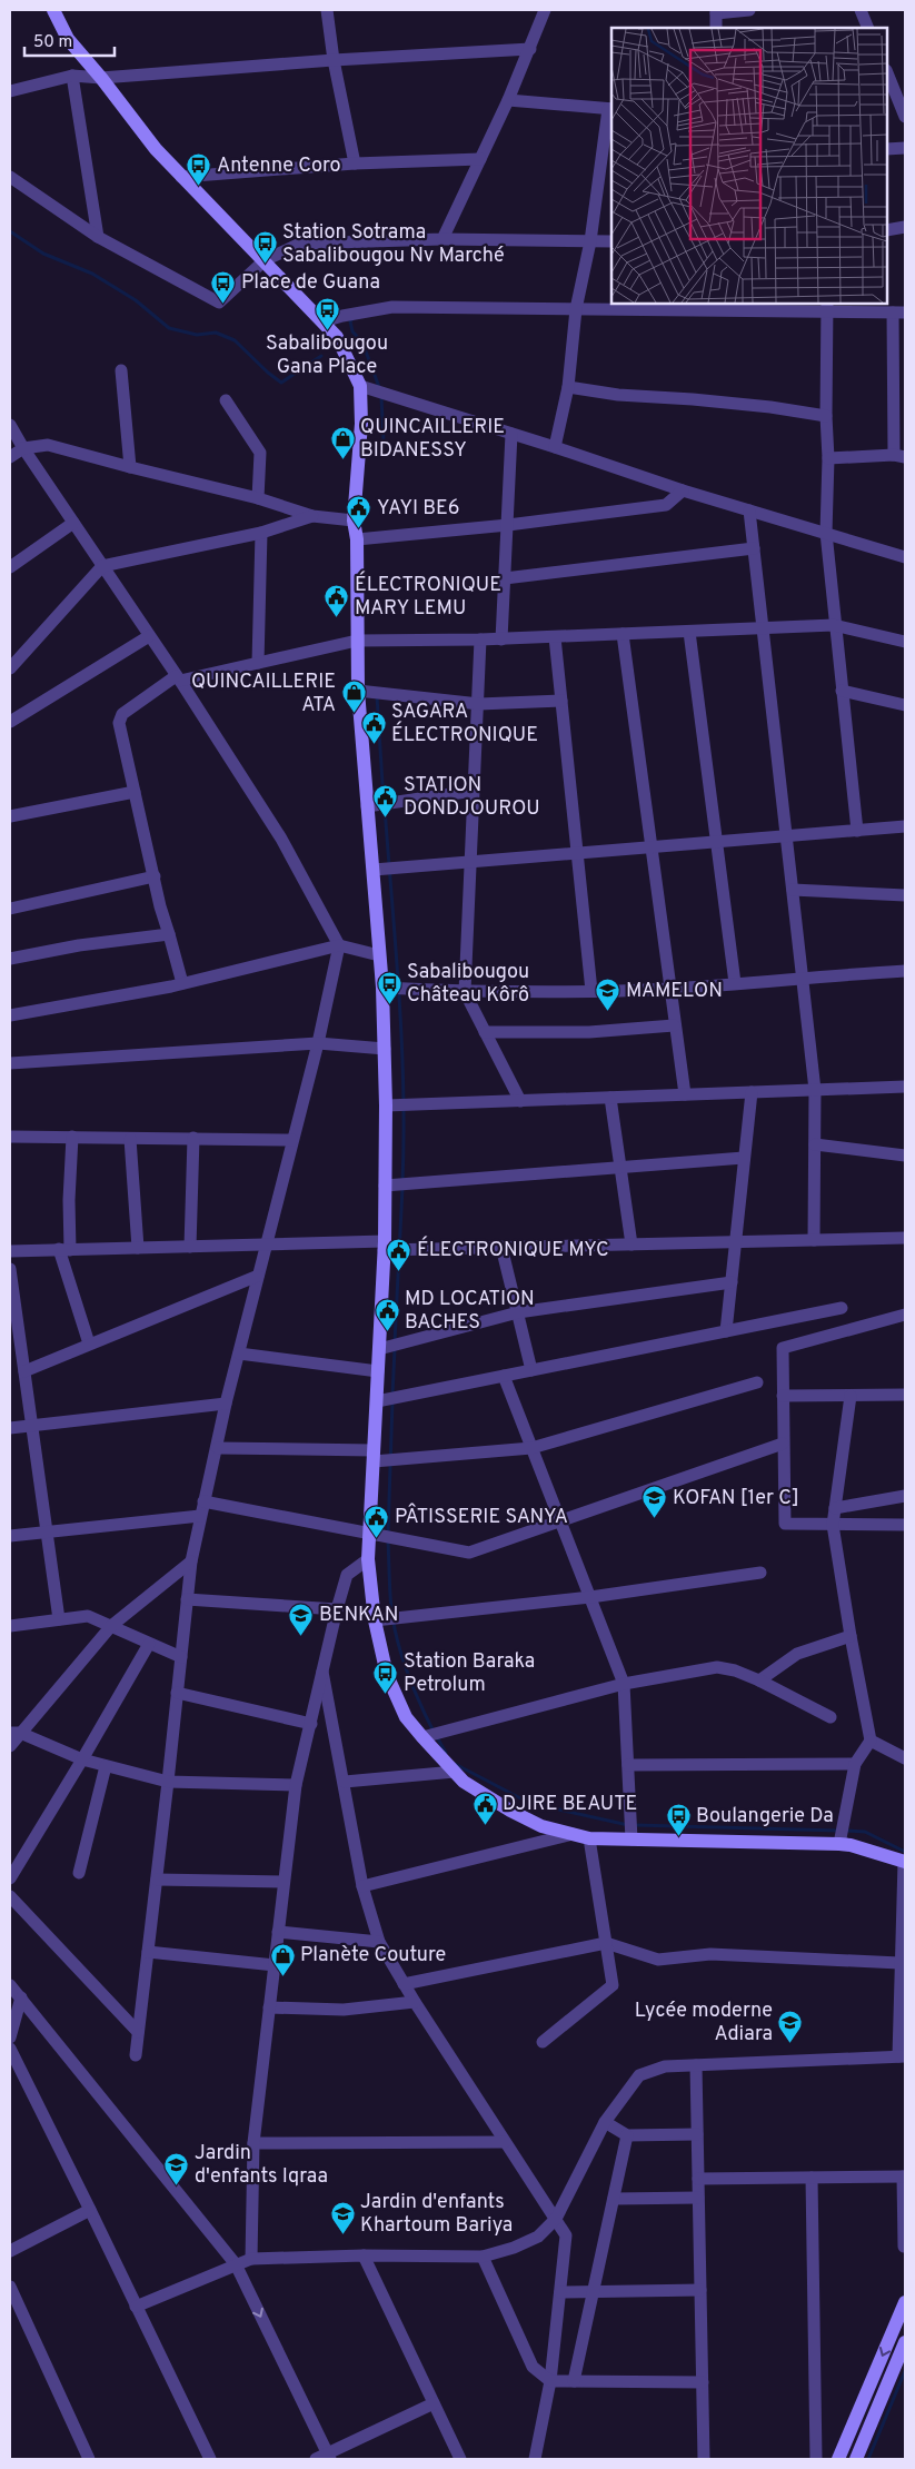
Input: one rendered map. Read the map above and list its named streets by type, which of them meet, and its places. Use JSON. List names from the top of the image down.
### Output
{
  "places": {
    "bus stop": [
      "Antenne Coro",
      "Station Sotrama Sabalibougou Nv Marché",
      "Place de Guana",
      "Sabalibougou Gana Place",
      "Sabalibougou Château Kôrô",
      "Station Baraka Petrolum",
      "Boulangerie Da"
    ],
    "shop": ["QUINCAILLERIE BIDANESSY", "QUINCAILLERIE ATA", "Planète Couture"],
    "public building": [
      "YAYI BE6",
      "ÉLECTRONIQUE MARY LEMU",
      "SAGARA ÉLECTRONIQUE",
      "STATION DONDJOUROU",
      "ÉLECTRONIQUE MYC",
      "MD LOCATION BACHES",
      "PÂTISSERIE SANYA",
      "DJIRE BEAUTE"
    ],
    "school or university": [
      "MAMELON",
      "KOFAN [1er C]",
      "BENKAN",
      "Lycée moderne Adiara",
      "Jardin d'enfants Iqraa",
      "Jardin d'enfants Khartoum Bariya"
    ]
  },
  "scale_bar": "50 m"
}
